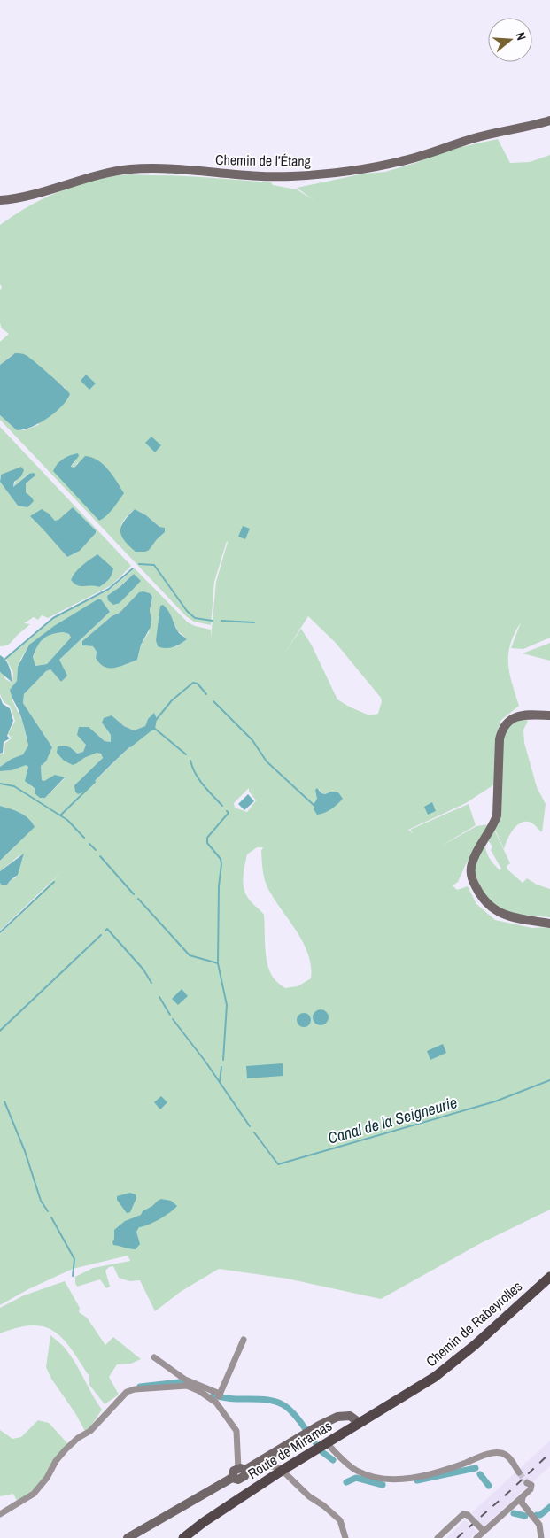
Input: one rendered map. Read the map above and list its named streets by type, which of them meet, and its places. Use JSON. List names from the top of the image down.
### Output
{
  "streets": {
    "main road": ["Chemin de Rabeyrolles", "Route de Miramas"],
    "street": ["Chemin de l’Étang"]
  },
  "crossings": [
    ["Chemin de Rabeyrolles", "Route de Miramas"]
  ],
  "water": ["Canal de la Seigneurie"],
  "north": "right"
}
